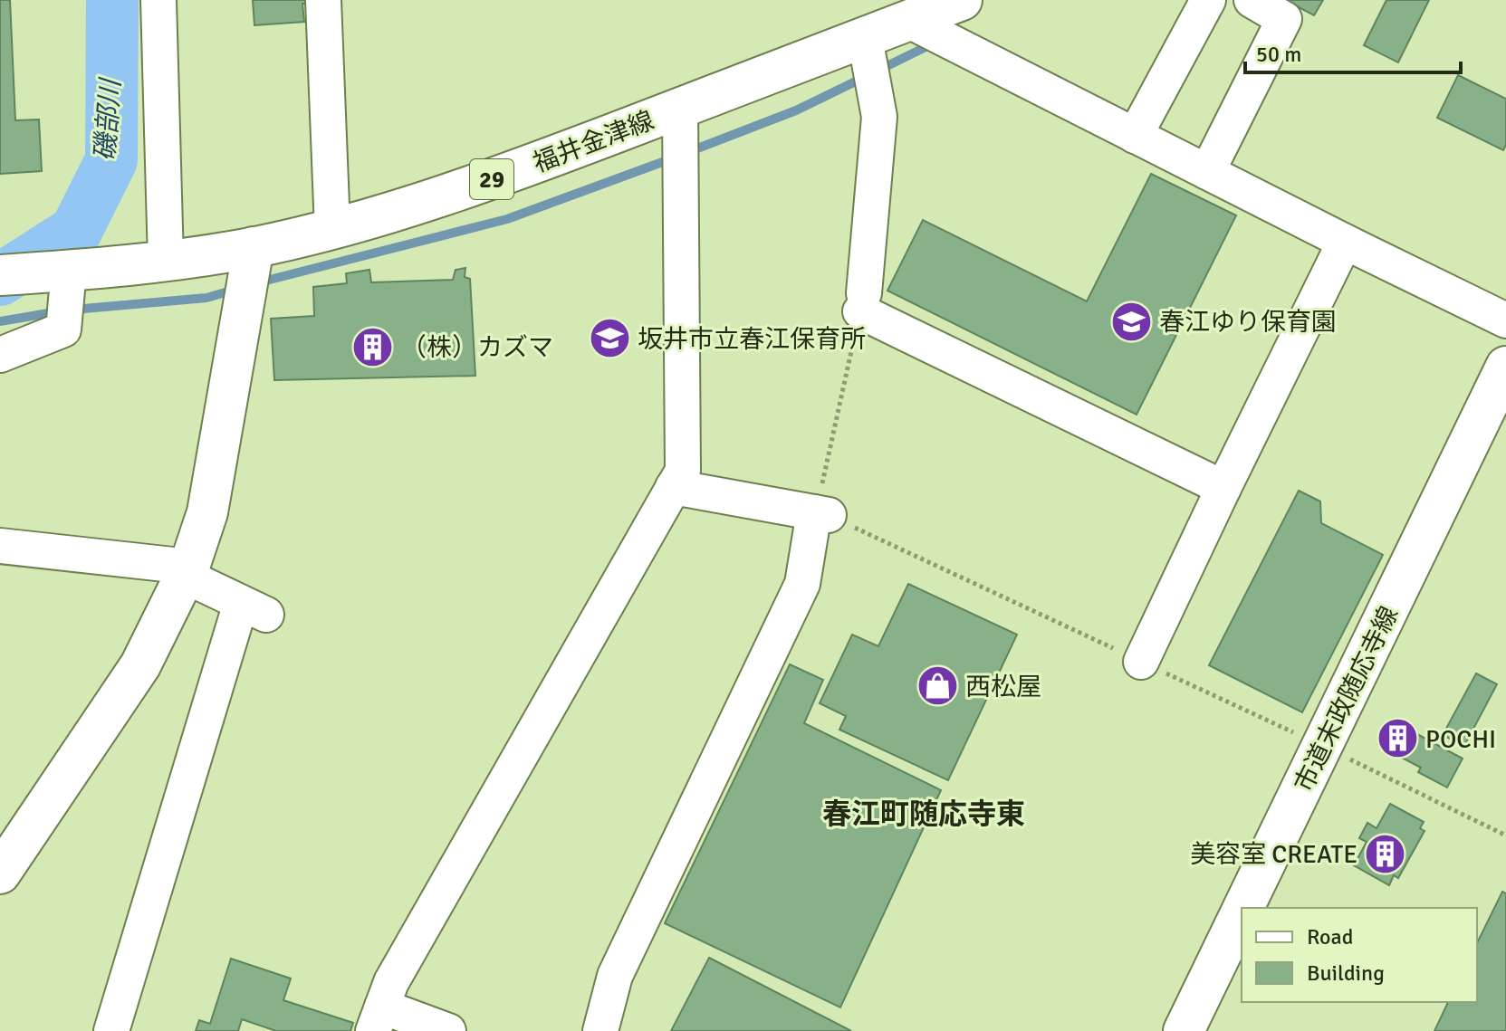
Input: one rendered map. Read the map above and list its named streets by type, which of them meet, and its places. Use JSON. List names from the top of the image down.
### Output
{
  "streets": {
    "street": ["福井金津線", "29", "市道末政随応寺線"]
  },
  "districts": ["春江町随応寺東"],
  "water": ["磯部川"],
  "places": {
    "school or university": ["春江ゆり保育園", "坂井市立春江保育所"],
    "building": ["（株）カズマ", "POCHI", "美容室 CREATE"],
    "shop": ["西松屋"]
  },
  "legend": ["Road", "Building"],
  "scale_bar": "50 m"
}
